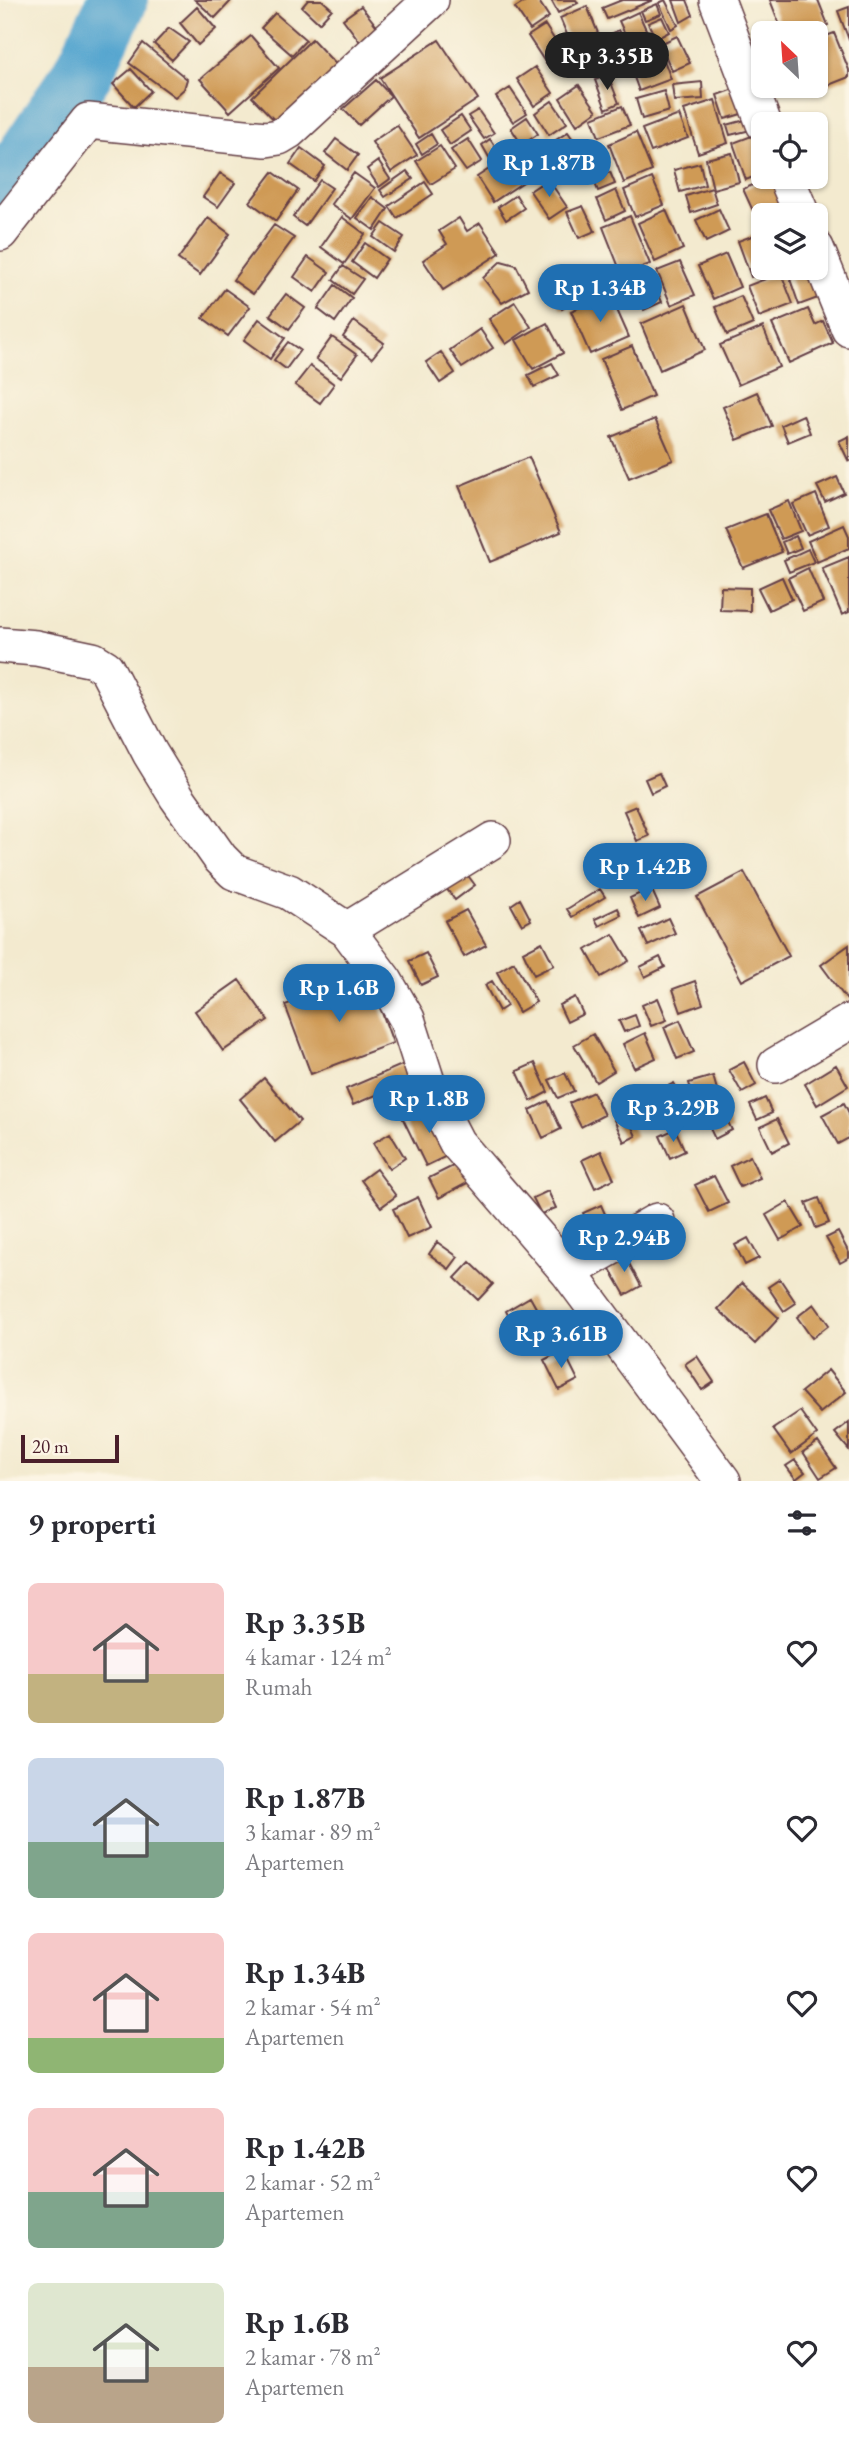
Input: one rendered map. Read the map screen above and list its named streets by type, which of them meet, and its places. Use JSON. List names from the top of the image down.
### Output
{
  "scale_bar": "20 m",
  "north": "top left",
  "page": {
    "price": [
      "Rp 3.35B",
      "Rp 1.87B",
      "Rp 1.34B",
      "Rp 1.42B",
      "Rp 1.6B",
      "Rp 1.8B",
      "Rp 3.29B",
      "Rp 2.94B",
      "Rp 3.61B"
    ],
    "scale": "20 m",
    "heading": "9 properti",
    "list": [
      {
        "name": "Rp 3.35B",
        "note": "4 kamar · 124 m² · Rumah"
      },
      {
        "name": "Rp 1.87B",
        "note": "3 kamar · 89 m² · Apartemen"
      },
      {
        "name": "Rp 1.34B",
        "note": "2 kamar · 54 m² · Apartemen"
      },
      {
        "name": "Rp 1.42B",
        "note": "2 kamar · 52 m² · Apartemen"
      },
      {
        "name": "Rp 1.6B",
        "note": "2 kamar · 78 m² · Apartemen"
      }
    ]
  }
}
